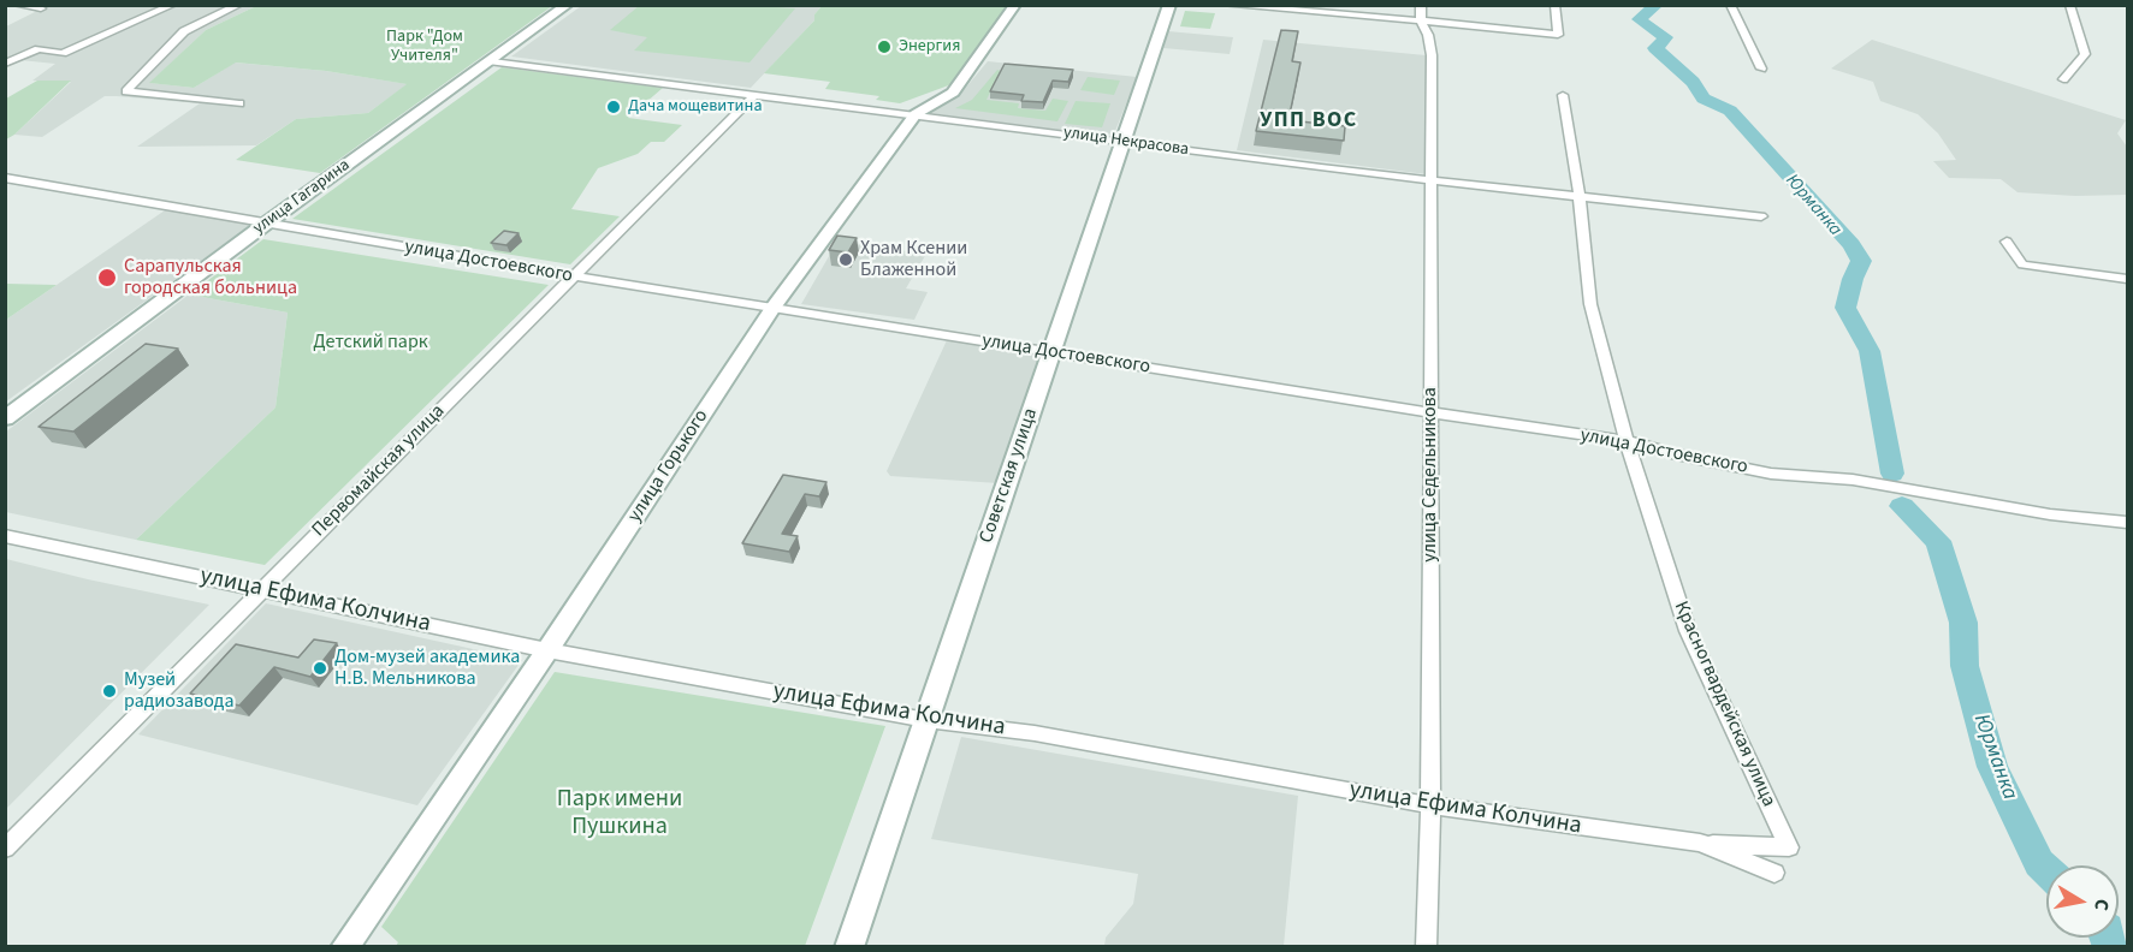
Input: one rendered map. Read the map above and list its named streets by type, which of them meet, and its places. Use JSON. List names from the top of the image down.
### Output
{
  "streets": {
    "street": [
      "улица Некрасова",
      "улица Гагарина",
      "улица Достоевского",
      "улица Горького",
      "Первомайская улица",
      "улица Седельникова",
      "Советская улица",
      "улица Ефима Колчина",
      "Красногвардейская улица"
    ]
  },
  "crossings": [
    ["улица Некрасова", "улица Гагарина"],
    ["улица Некрасова", "улица Горького"],
    ["улица Некрасова", "Первомайская улица"],
    ["улица Некрасова", "улица Седельникова"],
    ["улица Некрасова", "Советская улица"],
    ["улица Некрасова", "Красногвардейская улица"],
    ["улица Гагарина", "улица Достоевского"],
    ["улица Достоевского", "улица Горького"],
    ["улица Достоевского", "Первомайская улица"],
    ["улица Достоевского", "улица Седельникова"],
    ["улица Достоевского", "Советская улица"],
    ["улица Достоевского", "Красногвардейская улица"],
    ["улица Горького", "улица Ефима Колчина"],
    ["Первомайская улица", "улица Ефима Колчина"],
    ["улица Седельникова", "улица Ефима Колчина"],
    ["Советская улица", "улица Ефима Колчина"],
    ["улица Ефима Колчина", "Красногвардейская улица"]
  ],
  "districts": ["УПП ВОС"],
  "water": ["Юрманка"],
  "parks": ["Парк \"Дом Учителя\"", "Детский парк", "Парк имени Пушкина"],
  "places": [
    "Энергия",
    "Дача мощевитина",
    "Храм Ксении Блаженной",
    "Сарапульская городская больница",
    "Дом-музей академика Н.В. Мельникова",
    "Музей радиозавода"
  ],
  "north": "right"
}
